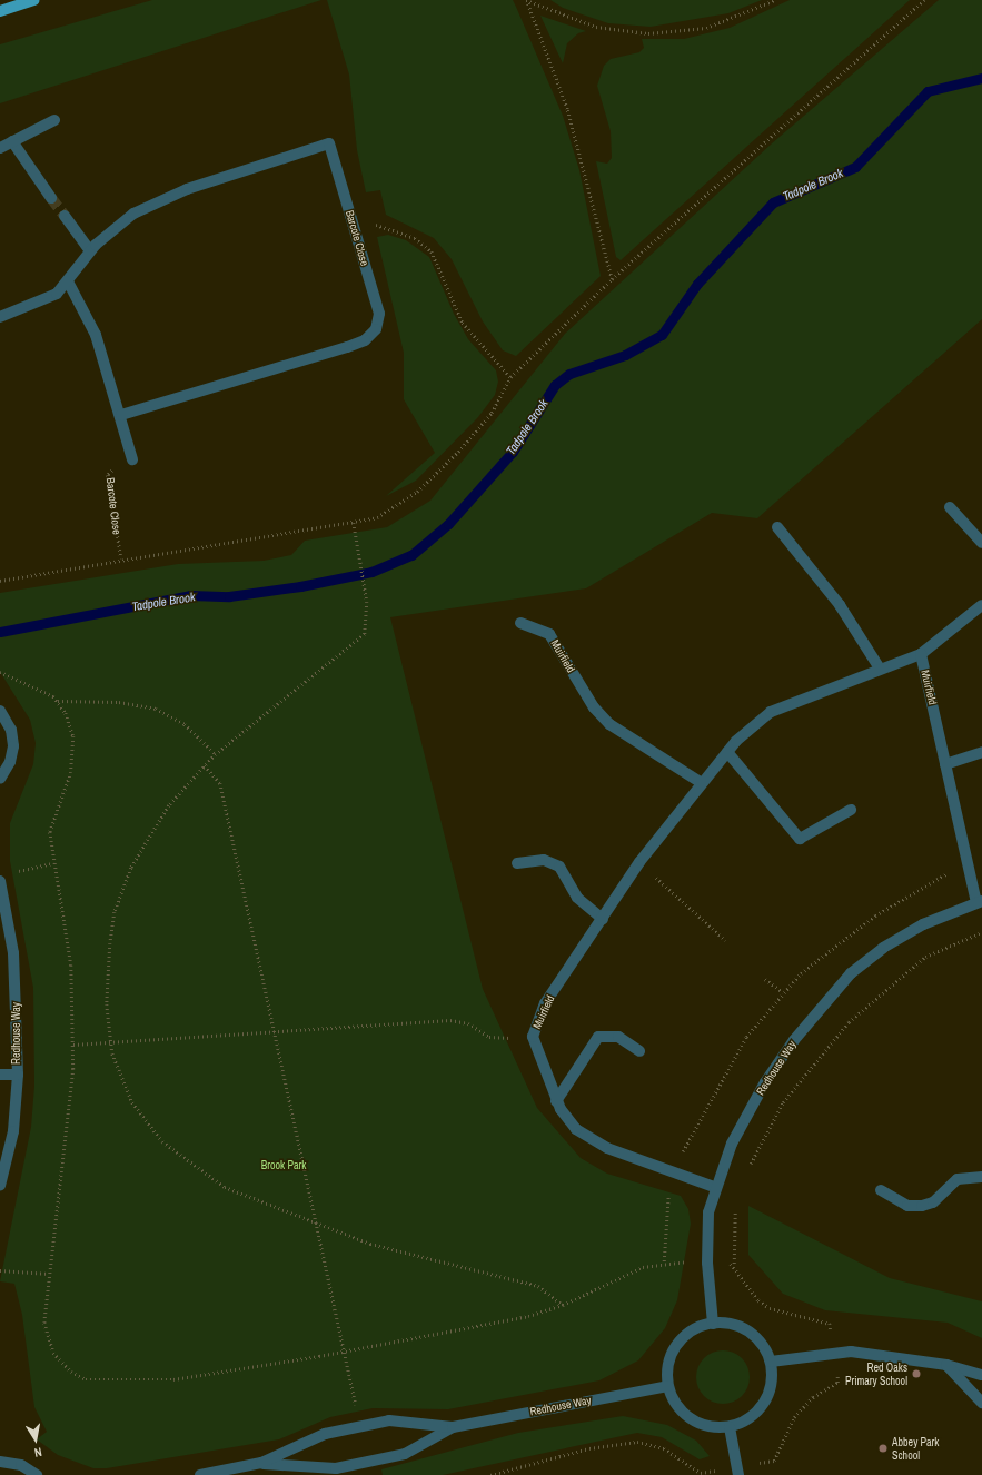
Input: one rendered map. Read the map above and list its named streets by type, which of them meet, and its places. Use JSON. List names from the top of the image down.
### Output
{
  "streets": {
    "street": ["Barcote Close", "Muirfield", "Redhouse Way"]
  },
  "crossings": [
    ["Muirfield", "Redhouse Way"]
  ],
  "water": ["Tadpole Brook"],
  "parks": ["Brook Park"],
  "places": ["Red Oaks Primary School", "Abbey Park School"],
  "north": "bottom"
}
